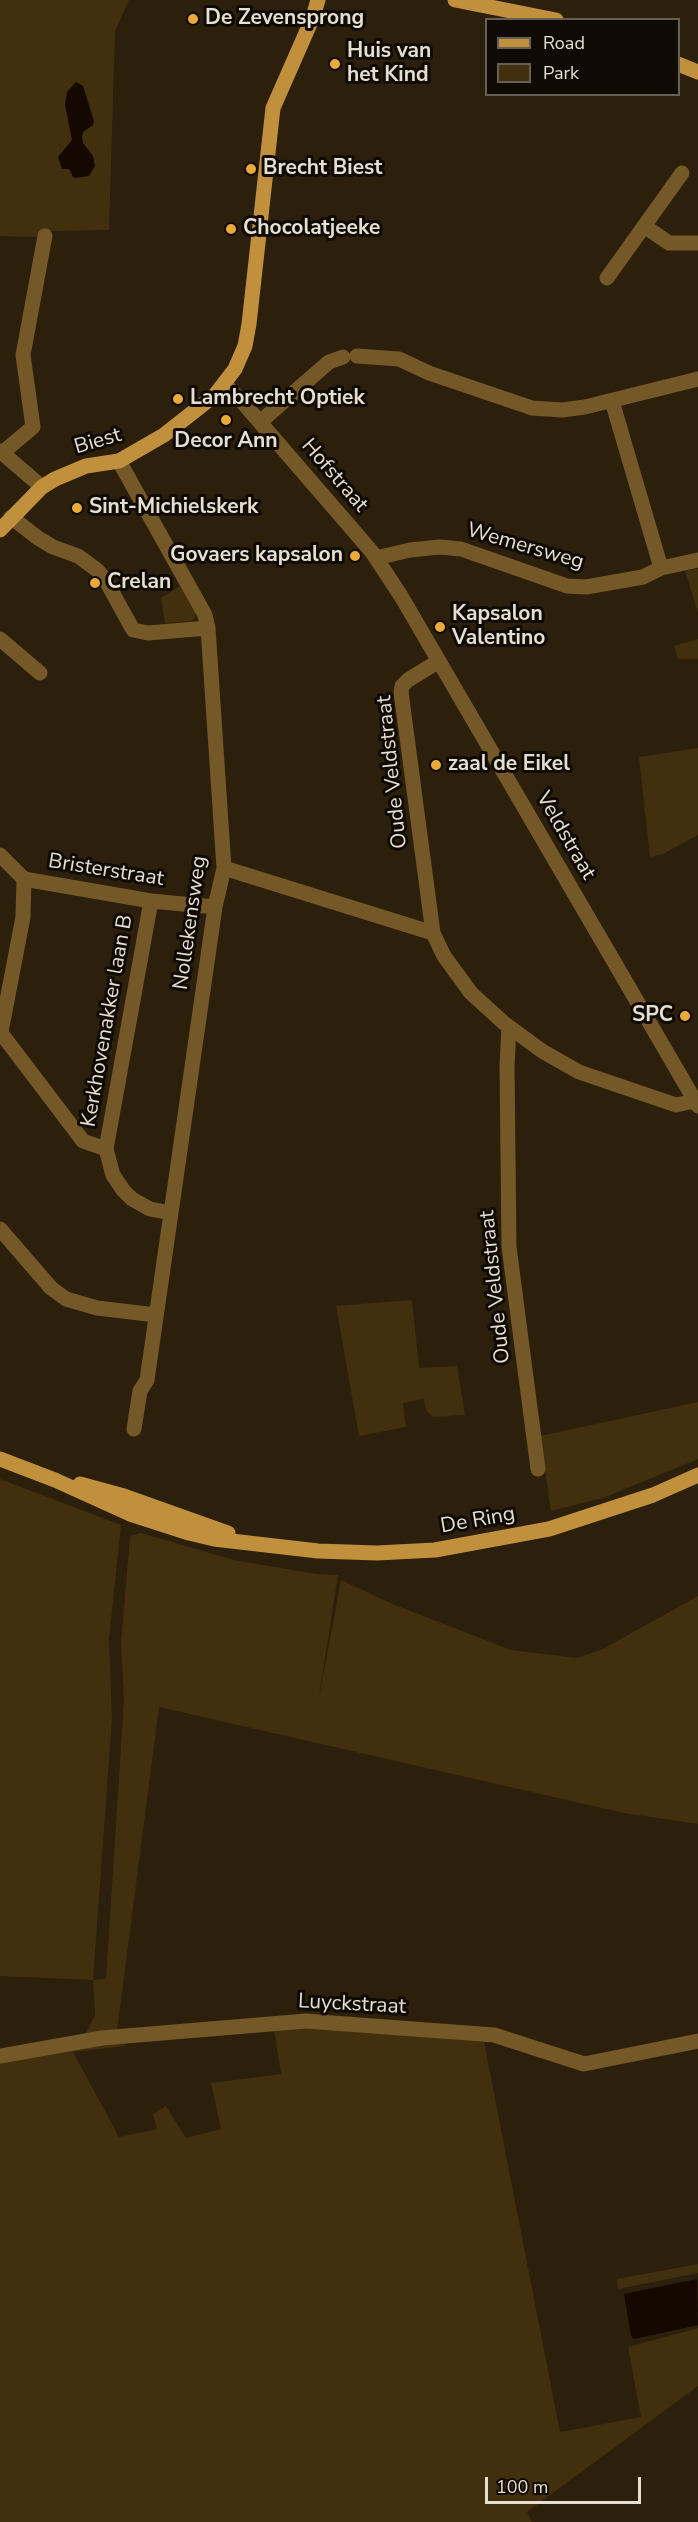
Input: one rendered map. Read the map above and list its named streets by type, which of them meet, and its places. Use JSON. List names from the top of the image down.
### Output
{
  "streets": {
    "main road": ["Biest", "De Ring"],
    "street": [
      "Hofstraat",
      "Wemersweg",
      "Oude Veldstraat",
      "Veldstraat",
      "Bristerstraat",
      "Nollekensweg",
      "Kerkhovenakker laan B",
      "Luyckstraat"
    ]
  },
  "crossings": [
    ["Biest", "Hofstraat"],
    ["Biest", "Nollekensweg"],
    ["Hofstraat", "Wemersweg"],
    ["Hofstraat", "Veldstraat"],
    ["Wemersweg", "Veldstraat"],
    ["Oude Veldstraat", "Veldstraat"],
    ["Bristerstraat", "Nollekensweg"],
    ["Bristerstraat", "Kerkhovenakker laan B"]
  ],
  "places": [
    "De Zevensprong",
    "Huis van het Kind",
    "Brecht Biest",
    "Chocolatjeeke",
    "Lambrecht Optiek",
    "Decor Ann",
    "Sint-Michielskerk",
    "Govaers kapsalon",
    "Crelan",
    "Kapsalon Valentino",
    "zaal de Eikel",
    "SPC"
  ],
  "legend": ["Road", "Park"],
  "scale_bar": "100 m"
}
